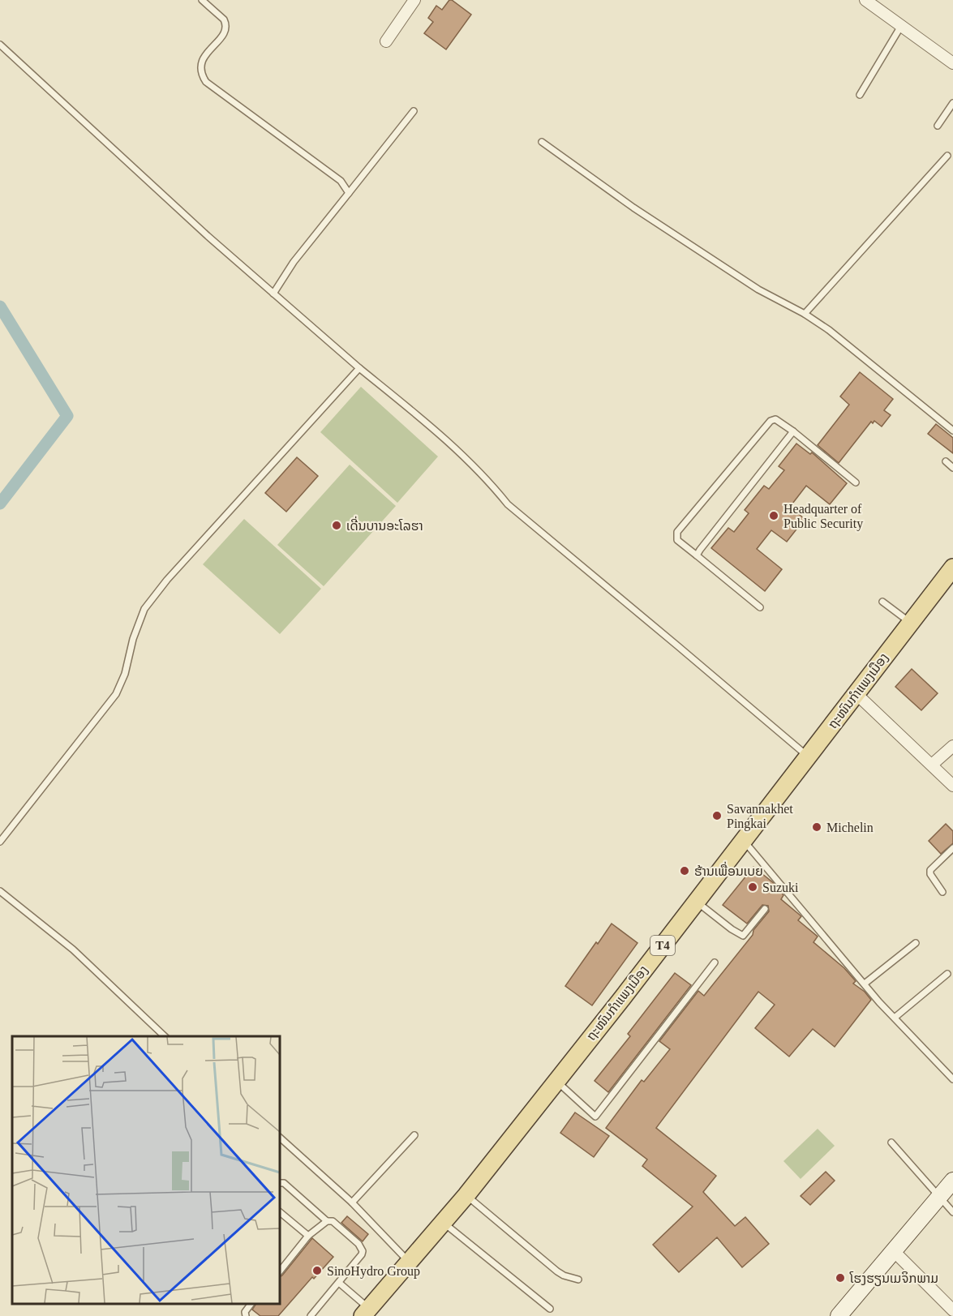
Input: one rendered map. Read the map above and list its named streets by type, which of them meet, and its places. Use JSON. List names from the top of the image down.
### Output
{
  "streets": {
    "main road": ["ຖະໜົນກຳແພງເມືອງ", "T4"]
  },
  "places": [
    "Headquarter of Public Security",
    "ເດີ່ນບານອະໂລຮາ",
    "Savannakhet Pingkai",
    "Michelin",
    "ຮ້ານເພື່ອນເບຍ",
    "Suzuki",
    "SinoHydro Group",
    "ໂຮງຮຽນເມຈິກພາມ"
  ]
}
